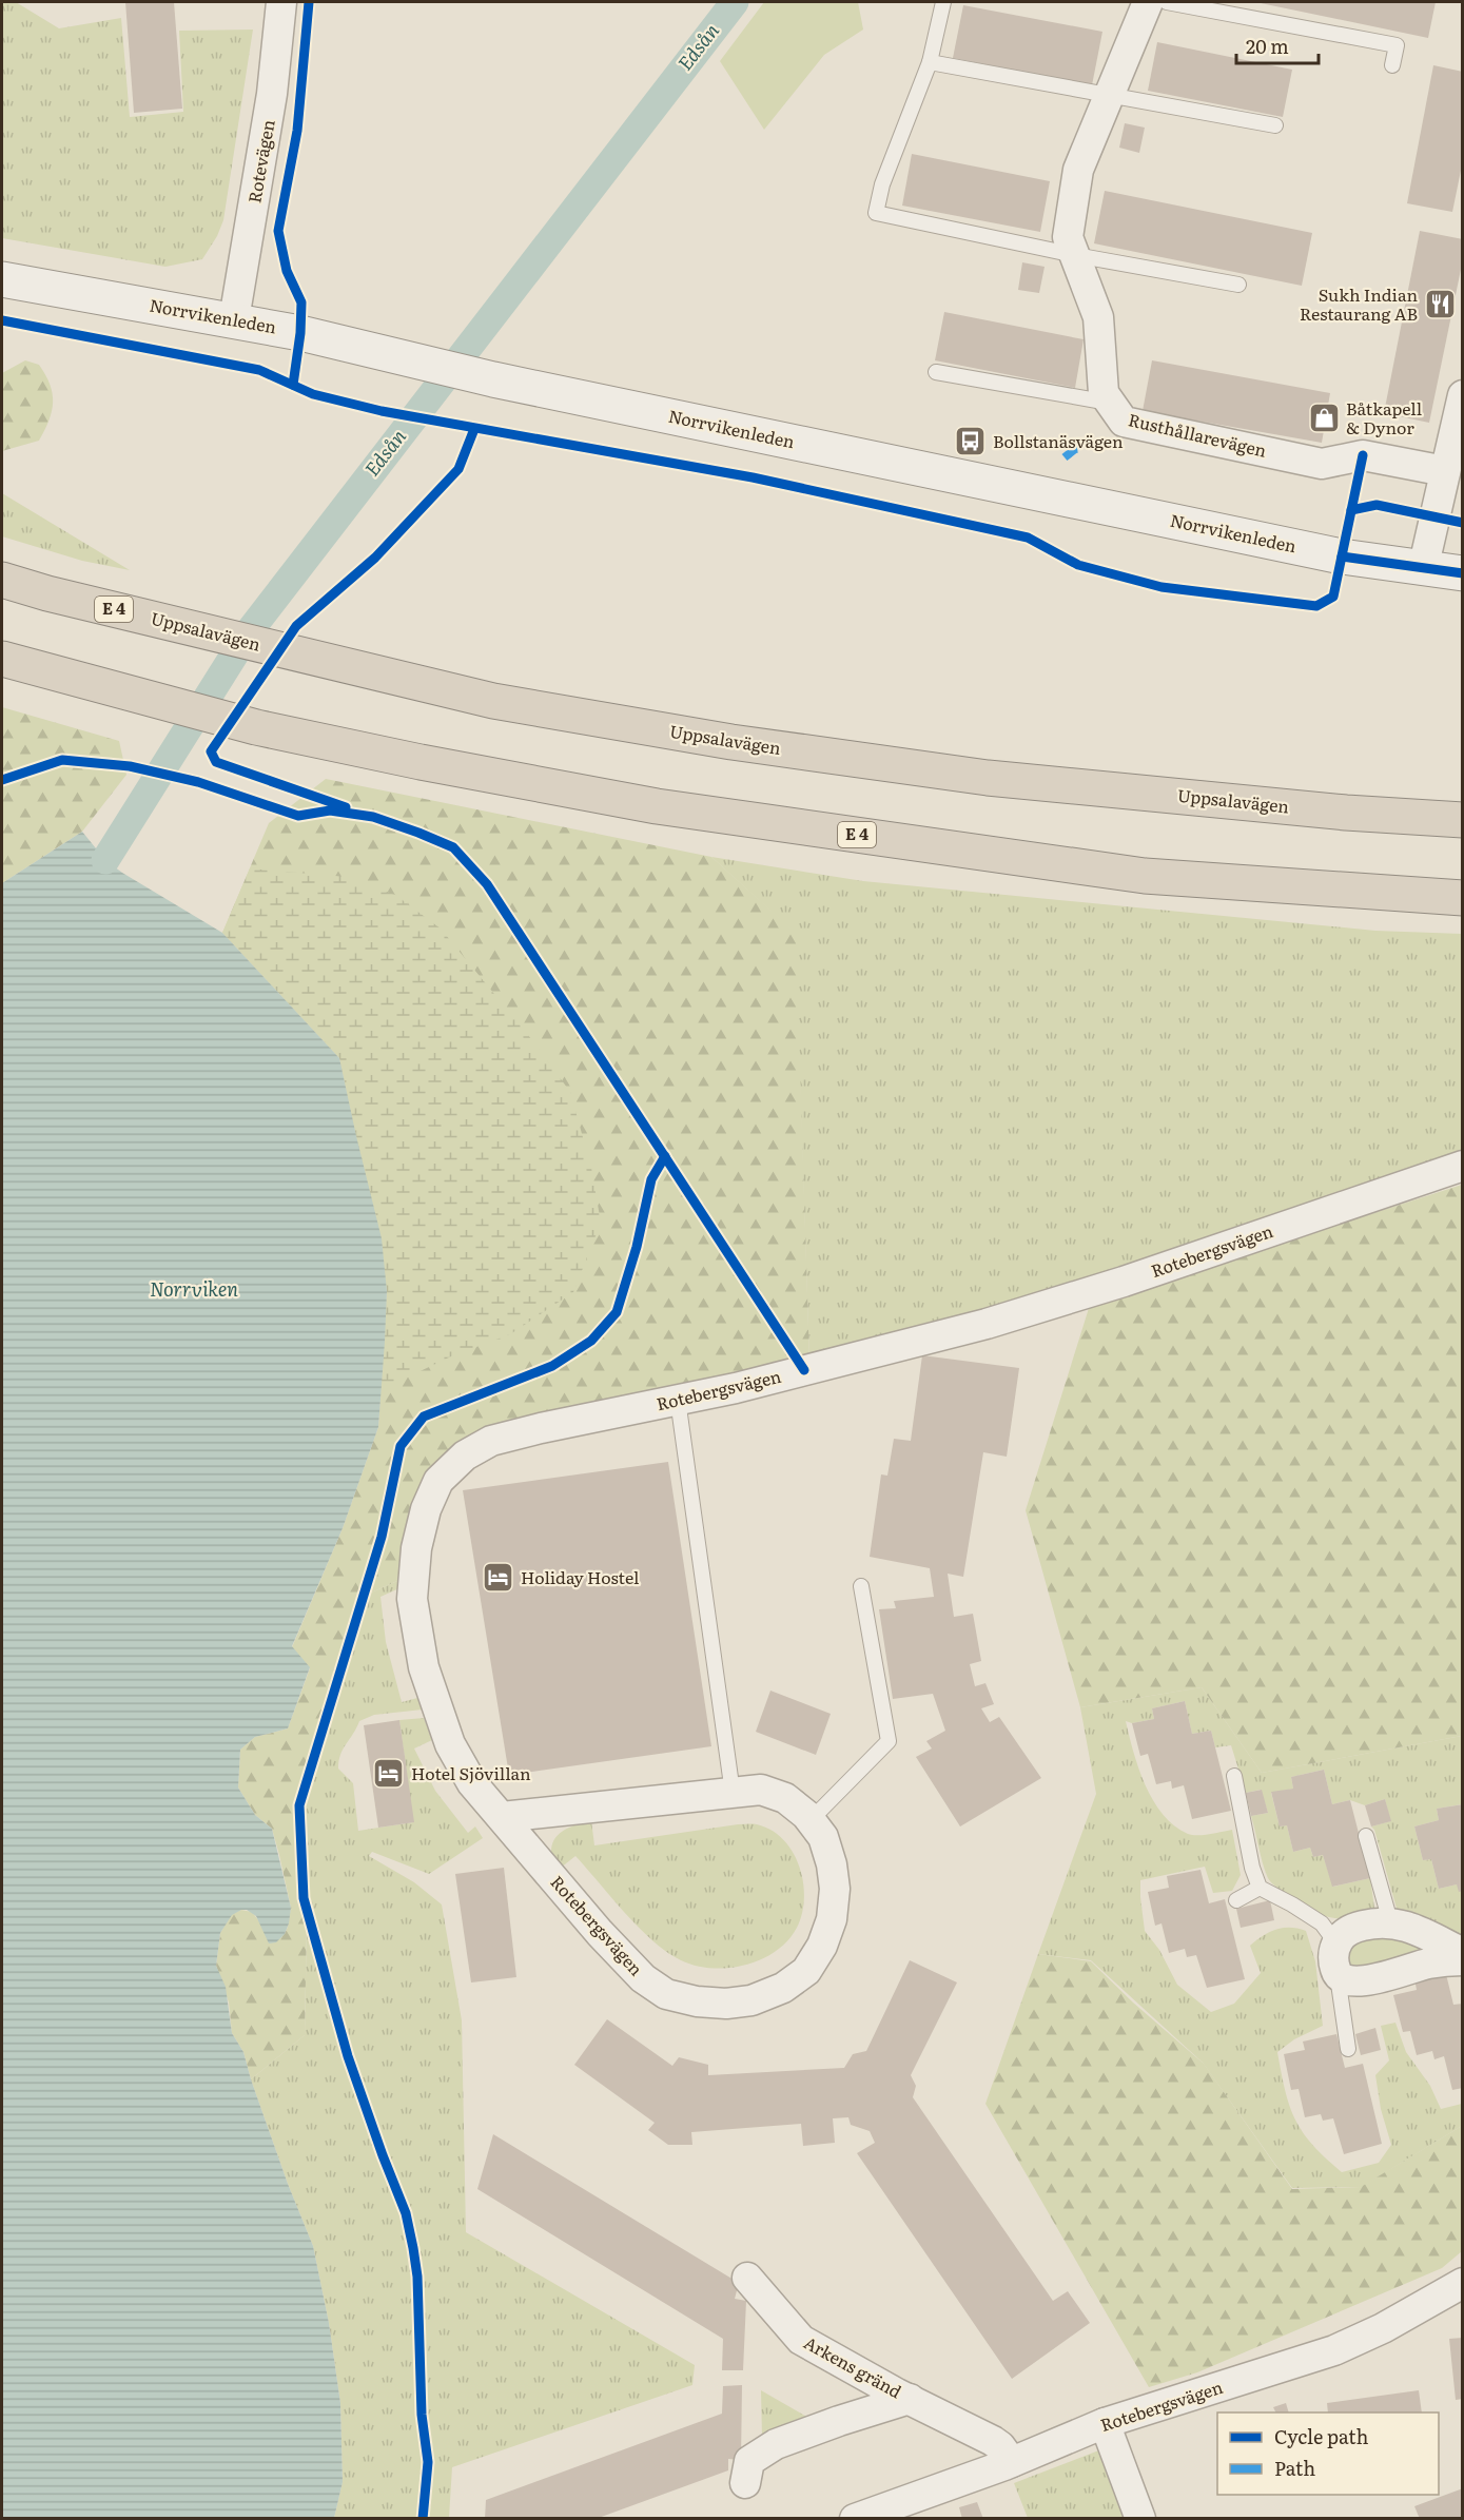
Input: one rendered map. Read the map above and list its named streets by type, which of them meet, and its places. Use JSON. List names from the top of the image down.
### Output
{
  "streets": {
    "highway": ["E 4", "Uppsalavägen"],
    "main road": ["Norrvikenleden"],
    "street": [
      "Rotevägen",
      "Rusthållarevägen",
      "Rotebergsvägen",
      "Arkens gränd"
    ]
  },
  "crossings": [
    ["Rotevägen", "Norrvikenleden"],
    ["Rotebergsvägen", "Arkens gränd"]
  ],
  "water": ["Edsån", "Norrviken"],
  "places": {
    "restaurant": ["Sukh Indian Restaurang AB"],
    "shop": ["Båtkapell & Dynor"],
    "bus stop": ["Bollstanäsvägen"],
    "hotel": ["Holiday Hostel", "Hotel Sjövillan"]
  },
  "legend": ["Cycle path", "Path"],
  "scale_bar": "20 m"
}
